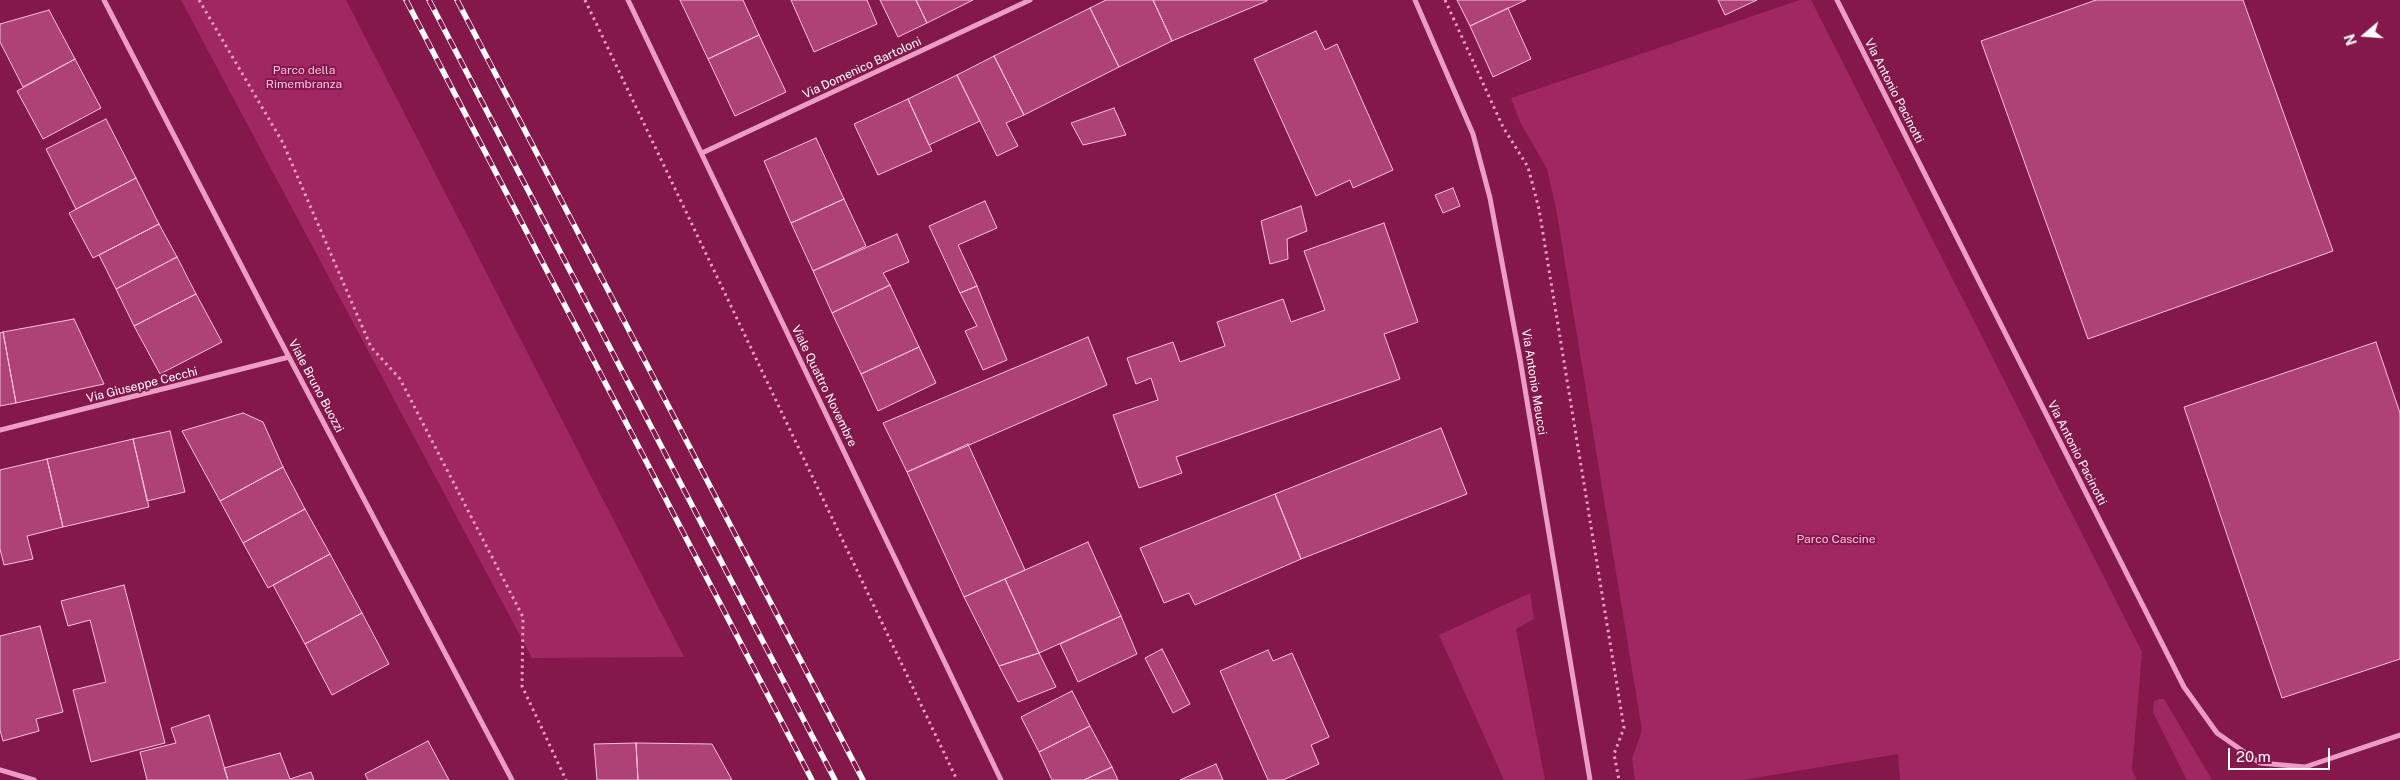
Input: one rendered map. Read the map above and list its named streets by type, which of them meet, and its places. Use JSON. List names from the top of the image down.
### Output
{
  "streets": {
    "street": [
      "Via Domenico Bartoloni",
      "Via Antonio Pacinotti",
      "Via Antonio Meucci",
      "Via Giuseppe Cecchi",
      "Viale Bruno Buozzi",
      "Viale Quattro Novembre"
    ]
  },
  "crossings": [
    ["Via Domenico Bartoloni", "Viale Quattro Novembre"],
    ["Via Giuseppe Cecchi", "Viale Bruno Buozzi"]
  ],
  "parks": ["Parco della Rimembranza", "Parco Cascine"],
  "scale_bar": "20 m",
  "north": "left"
}
